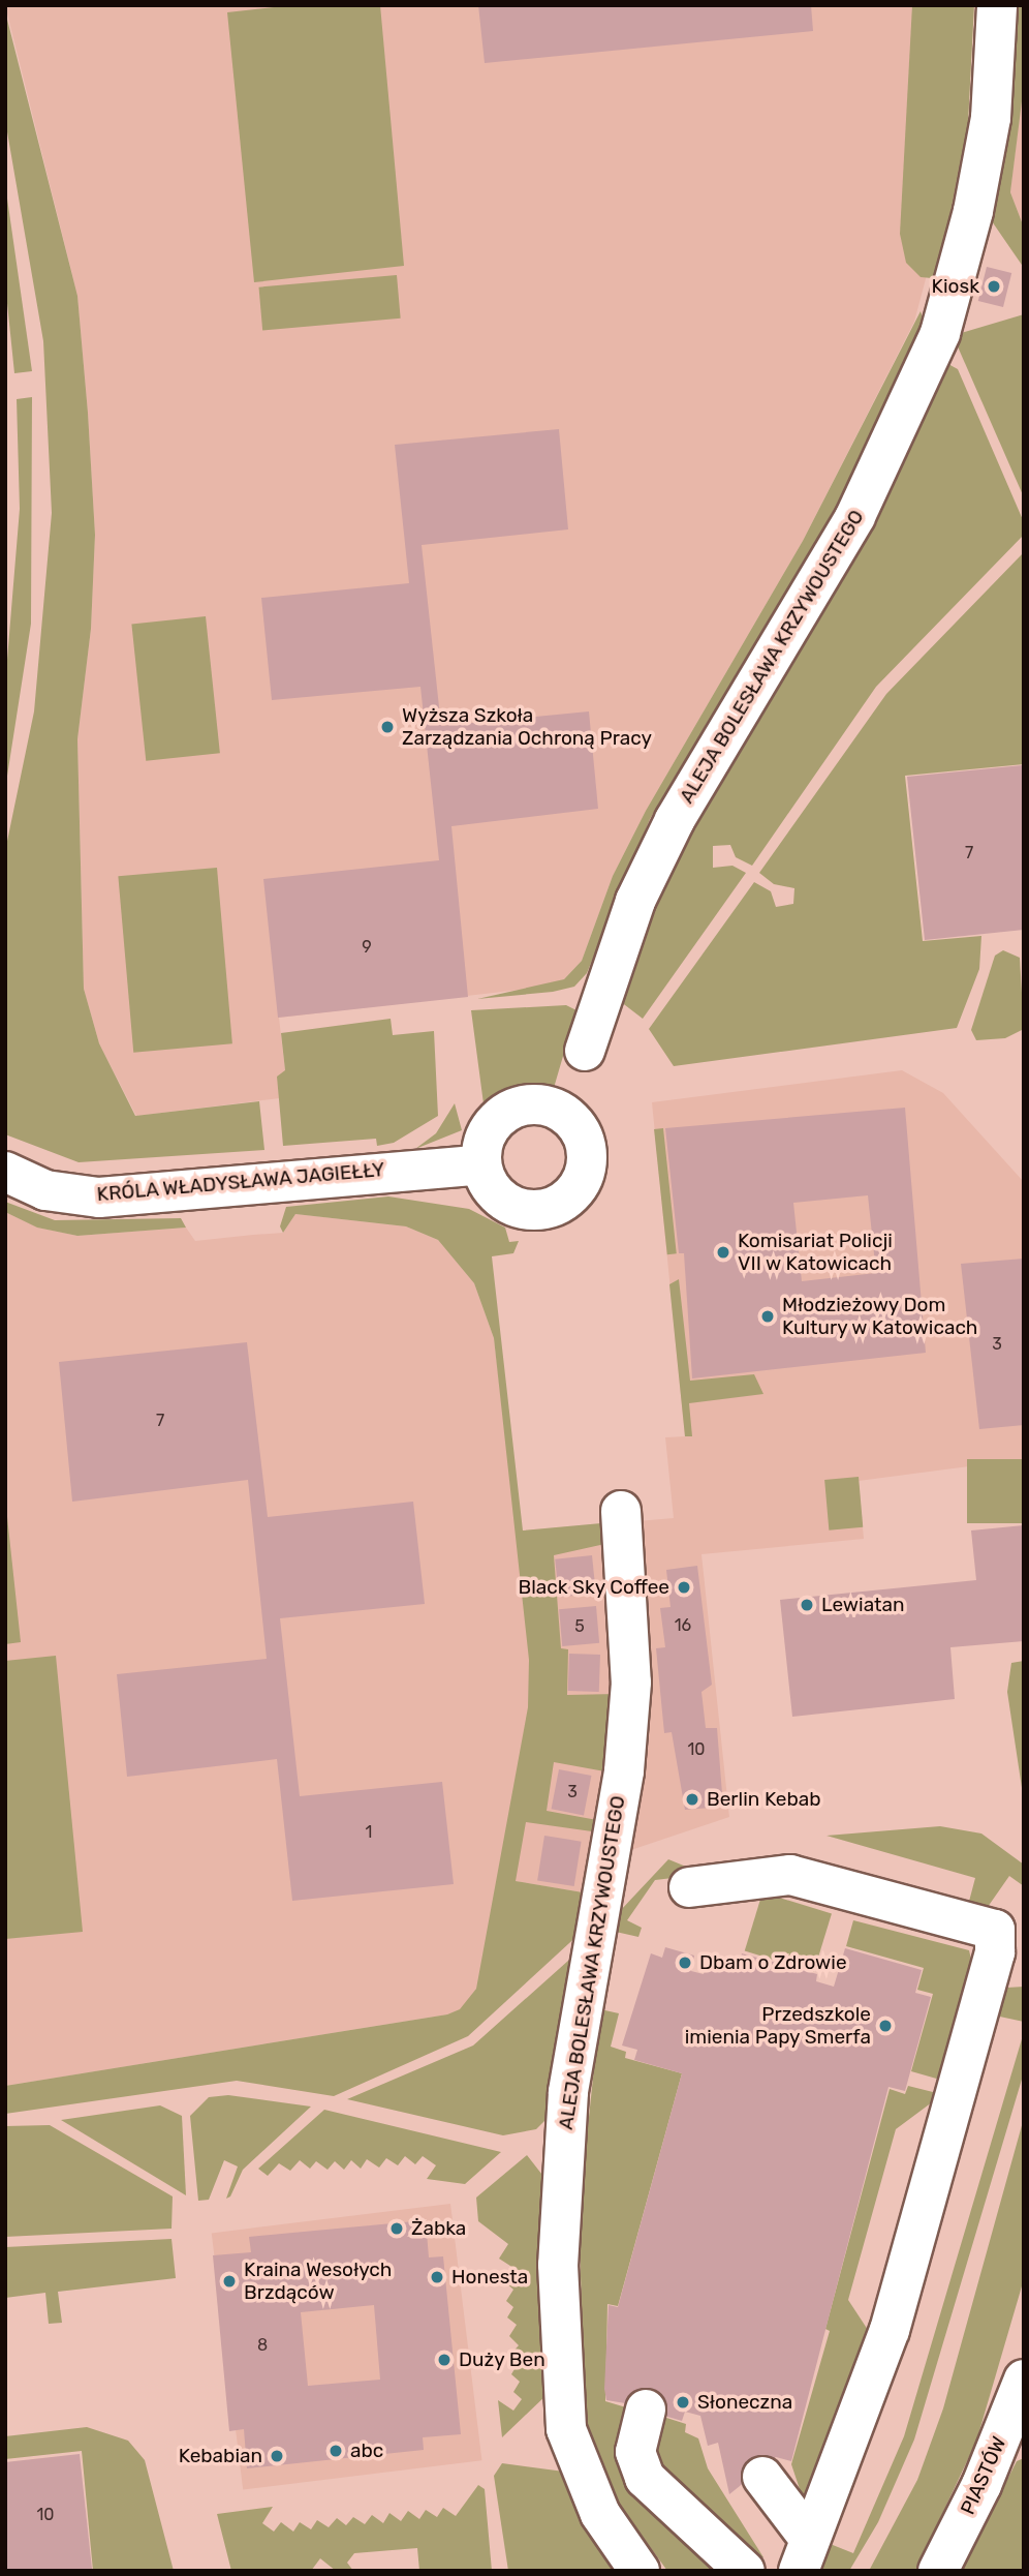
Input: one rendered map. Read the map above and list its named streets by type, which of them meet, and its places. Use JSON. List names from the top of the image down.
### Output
{
  "streets": {
    "street": ["ALEJA BOLESŁAWA KRZYWOUSTEGO", "KRÓLA WŁADYSŁAWA JAGIEŁŁY", "PIASTÓW"]
  },
  "places": [
    "Kiosk",
    "Wyższa Szkoła Zarządzania Ochroną Pracy",
    "Komisariat Policji VII w Katowicach",
    "Młodzieżowy Dom Kultury w Katowicach",
    "Black Sky Coffee",
    "Lewiatan",
    "Berlin Kebab",
    "Dbam o Zdrowie",
    "Przedszkole imienia Papy Smerfa",
    "Żabka",
    "Honesta",
    "Kraina Wesołych Brzdąców",
    "Duży Ben",
    "Słoneczna",
    "abc",
    "Kebabian"
  ],
  "house_numbers": [
    "7",
    "9",
    "3",
    "7",
    "16",
    "5",
    "10",
    "3",
    "1",
    "8",
    "10"
  ]
}
